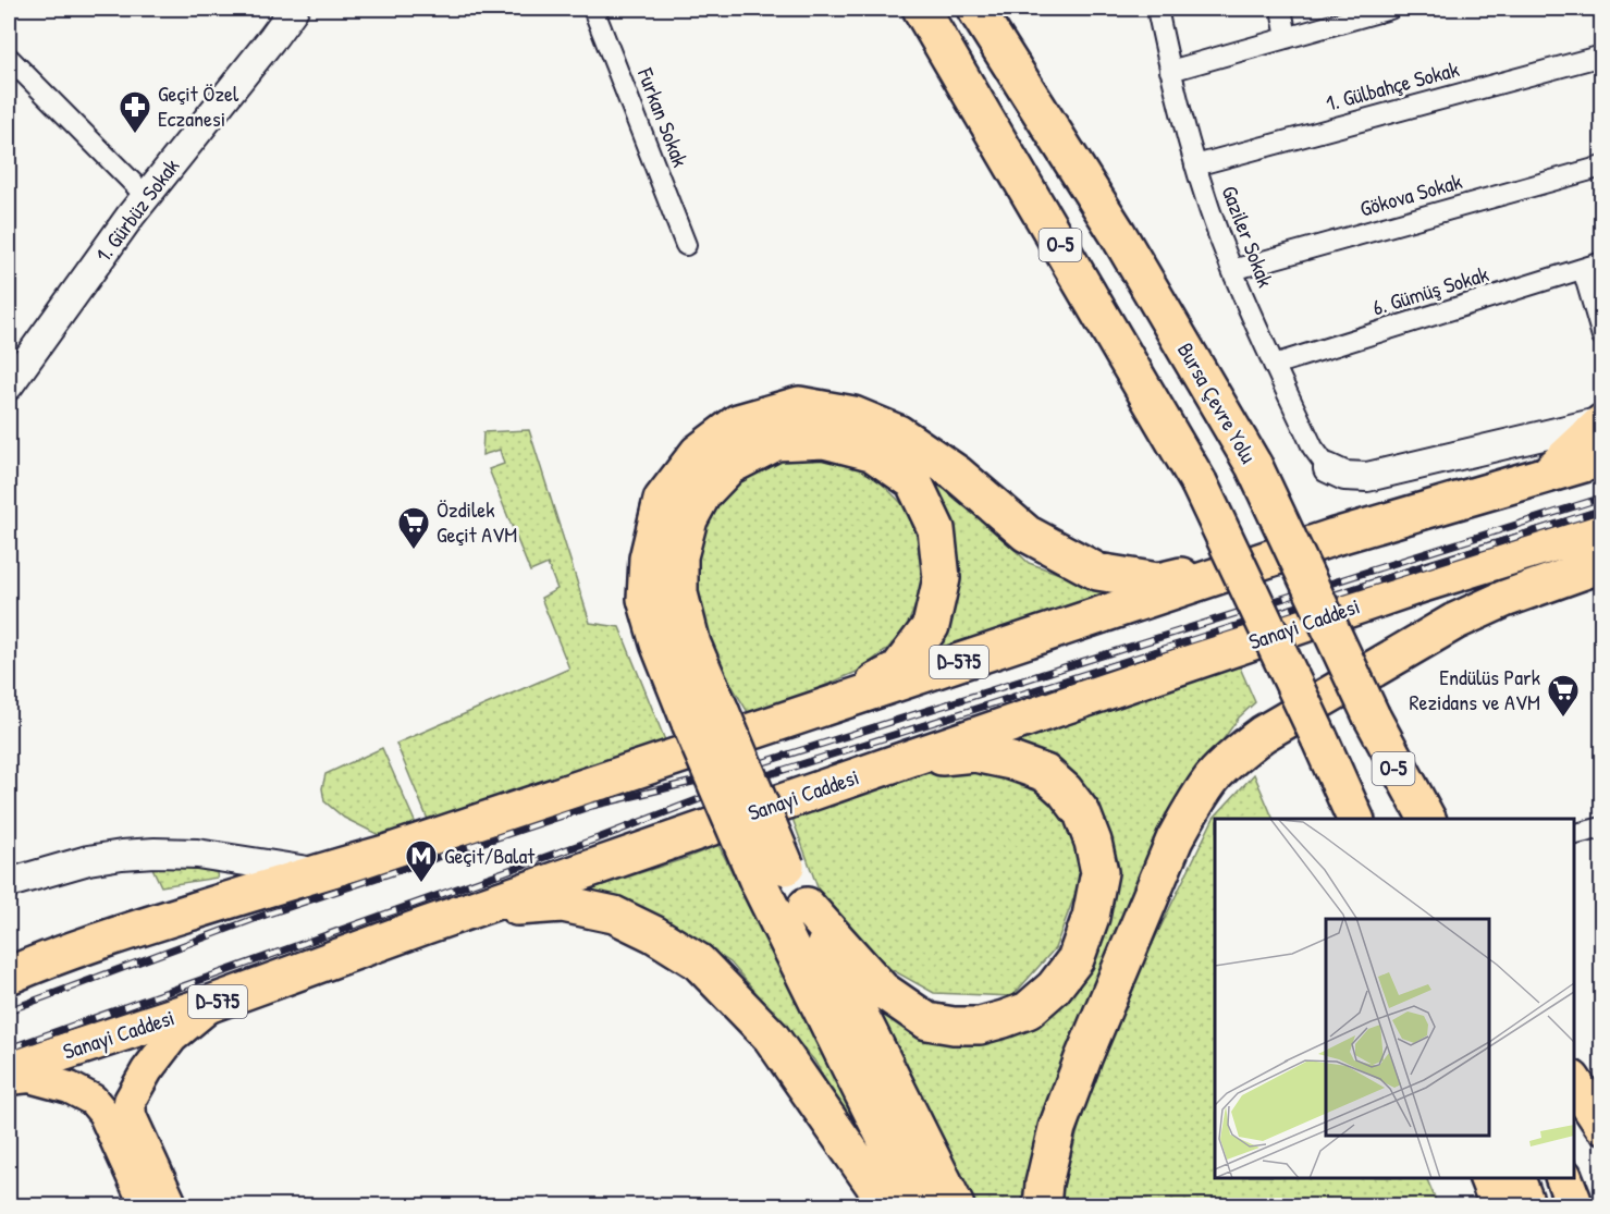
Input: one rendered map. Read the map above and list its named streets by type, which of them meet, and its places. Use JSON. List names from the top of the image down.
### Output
{
  "streets": {
    "highway": [
      "O-5",
      "Bursa Çevre Yolu",
      "Sanayi Caddesi",
      "D-575"
    ],
    "street": [
      "1. Gülbahçe Sokak",
      "Furkan Sokak",
      "Gökova Sokak",
      "1. Gürbüz Sokak",
      "Gaziler Sokak",
      "6. Gümüş Sokak"
    ]
  },
  "crossings": [
    ["1. Gülbahçe Sokak", "Gaziler Sokak"],
    ["Gökova Sokak", "Gaziler Sokak"],
    ["Gaziler Sokak", "6. Gümüş Sokak"]
  ],
  "places": {
    "pharmacy": ["Geçit Özel Eczanesi"],
    "supermarket": ["Özdilek Geçit AVM", "Endülüs Park Rezidans ve AVM"],
    "metro station": ["Geçit/Balat"]
  }
}
